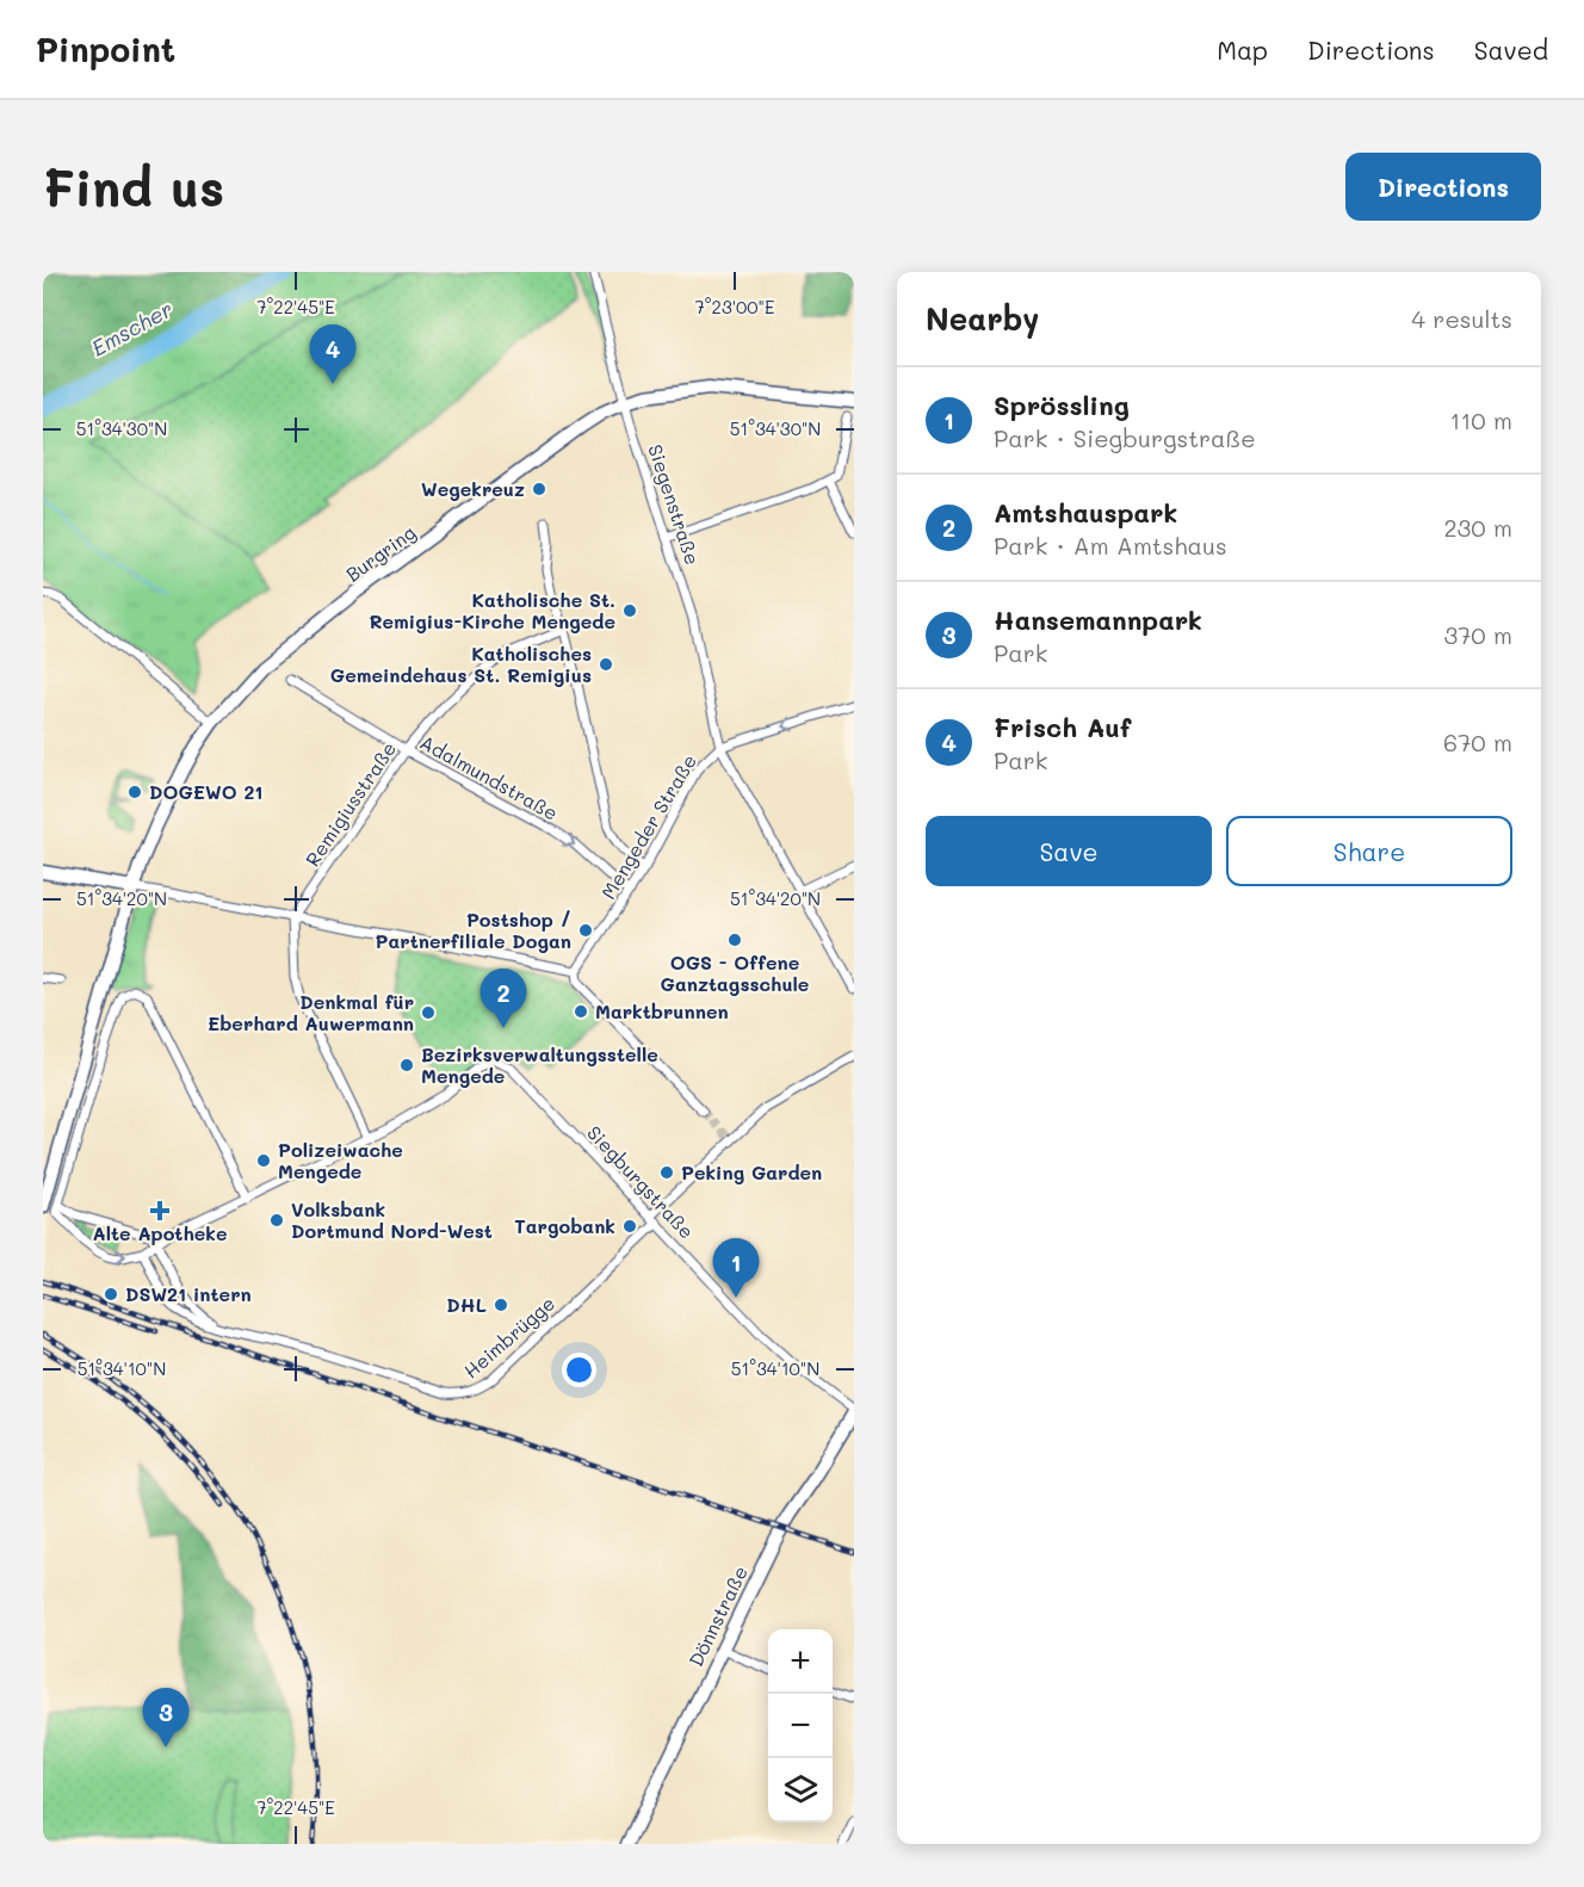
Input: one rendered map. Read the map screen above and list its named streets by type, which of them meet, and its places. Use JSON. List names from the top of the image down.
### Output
{
  "streets": {
    "main road": ["Burgring", "Dönnstraße"],
    "street": [
      "Siegenstraße",
      "Adalmundstraße",
      "Remigiusstraße",
      "Mengeder Straße",
      "Siegburgstraße",
      "Heimbrügge"
    ]
  },
  "crossings": [
    ["Siegenstraße", "Burgring"],
    ["Siegenstraße", "Mengeder Straße"],
    ["Adalmundstraße", "Remigiusstraße"],
    ["Adalmundstraße", "Mengeder Straße"],
    ["Siegburgstraße", "Heimbrügge"],
    ["Siegburgstraße", "Dönnstraße"]
  ],
  "one_way": ["Adalmundstraße"],
  "water": ["Emscher"],
  "places": {
    "other": [
      "Wegekreuz",
      "Katholische St. Remigius-Kirche Mengede",
      "Katholisches Gemeindehaus St. Remigius",
      "DOGEWO 21",
      "Postshop / Partnerfiliale Dogan",
      "OGS - Offene Ganztagsschule",
      "Marktbrunnen",
      "Denkmal für Eberhard Auwermann",
      "Bezirksverwaltungsstelle Mengede",
      "Polizeiwache Mengede",
      "Peking Garden",
      "Volksbank Dortmund Nord-West",
      "Targobank",
      "DSW21 intern",
      "DHL"
    ],
    "health": ["Alte Apotheke"]
  },
  "page": {
    "header": "Pinpoint",
    "nav": ["Map", "Directions", "Saved"],
    "buttons": [
      "Directions",
      ["Save", "Share"]
    ],
    "title": "Find us",
    "heading": ["Nearby", "4 results"],
    "pins": [
      "4",
      "2",
      "1",
      "3"
    ],
    "list": [
      {
        "mark": "1",
        "name": "Sprössling",
        "note": "Park · Siegburgstraße",
        "value": "110 m"
      },
      {
        "mark": "2",
        "name": "Amtshauspark",
        "note": "Park · Am Amtshaus",
        "value": "230 m"
      },
      {
        "mark": "3",
        "name": "Hansemannpark",
        "note": "Park",
        "value": "370 m"
      },
      {
        "mark": "4",
        "name": "Frisch Auf",
        "note": "Park",
        "value": "670 m"
      }
    ],
    "map_buttons": ["+", "−"]
  },
  "coordinates": [
    "7°22'45\"E",
    "7°23'00\"E",
    "51°34'30\"N",
    "51°34'20\"N",
    "51°34'10\"N"
  ]
}
